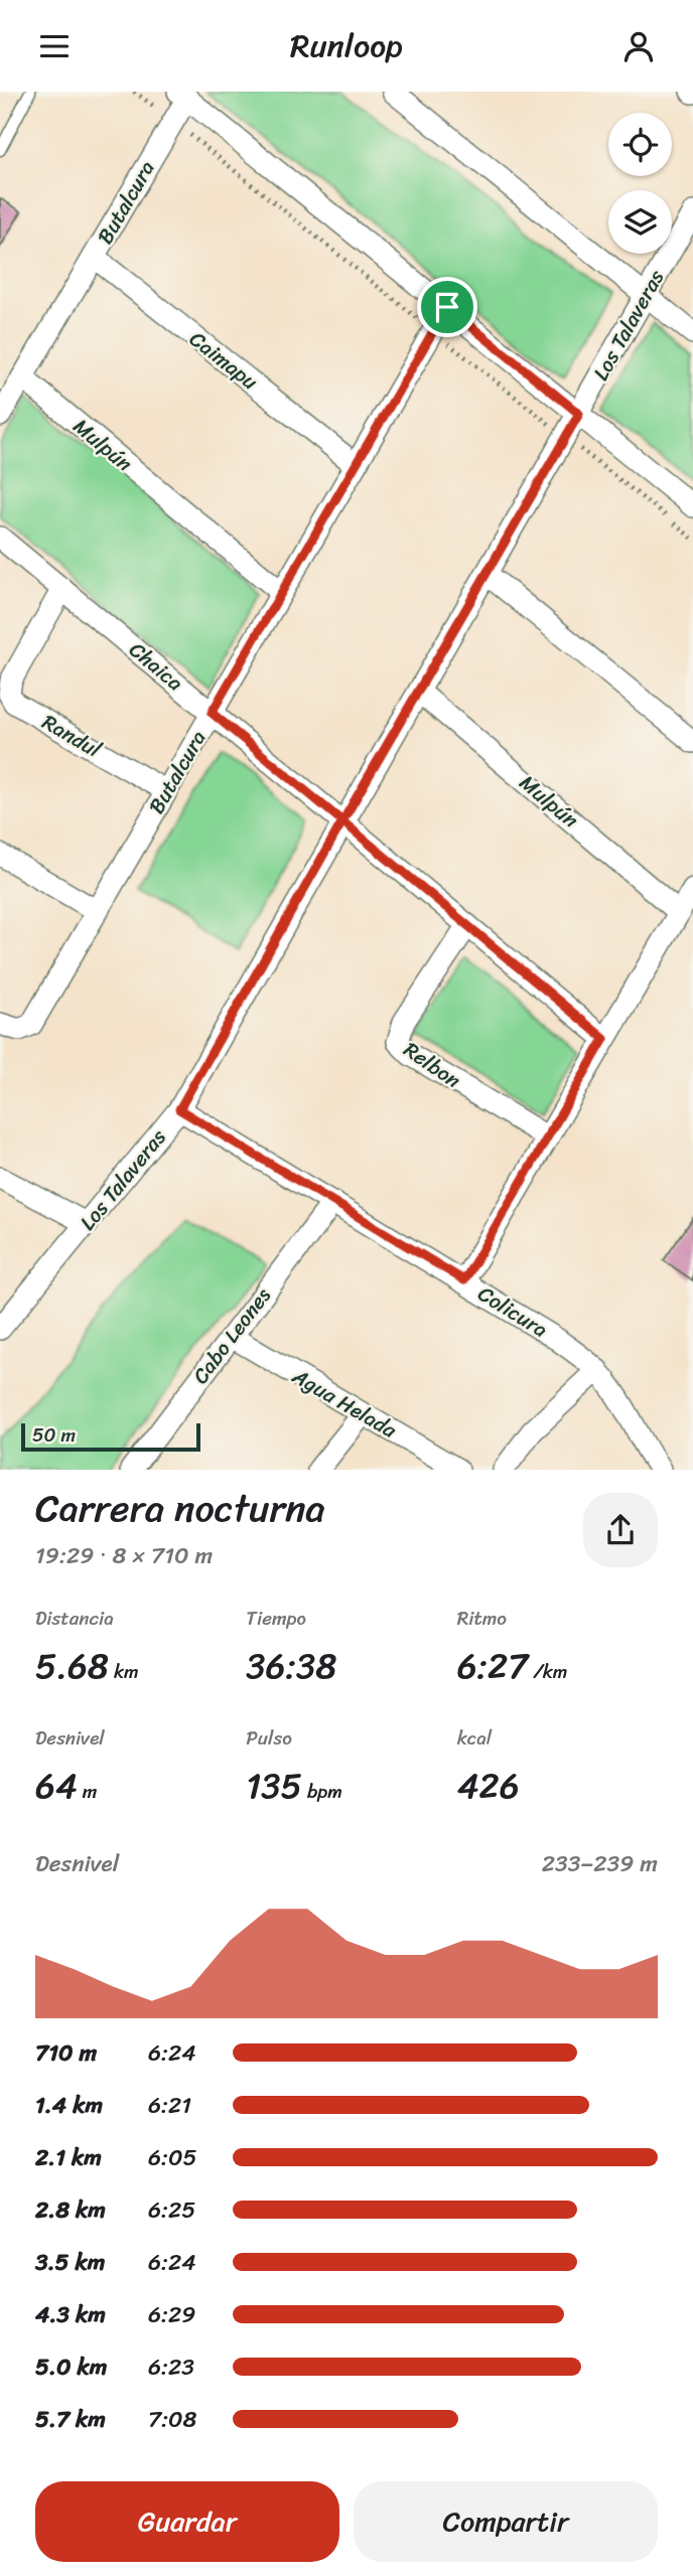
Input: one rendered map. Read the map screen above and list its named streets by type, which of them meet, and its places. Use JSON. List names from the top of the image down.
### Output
{
  "streets": {
    "street": [
      "Butalcura",
      "Los Talaveras",
      "Caimapu",
      "Mulpún",
      "Chaica",
      "Randul",
      "Relbon",
      "Colicura",
      "Cabo Leones",
      "Agua Helada"
    ]
  },
  "crossings": [
    ["Butalcura", "Caimapu"],
    ["Butalcura", "Mulpún"],
    ["Butalcura", "Chaica"],
    ["Butalcura", "Randul"],
    ["Los Talaveras", "Mulpún"],
    ["Los Talaveras", "Chaica"],
    ["Los Talaveras", "Colicura"],
    ["Chaica", "Randul"],
    ["Chaica", "Relbon"],
    ["Colicura", "Cabo Leones"],
    ["Cabo Leones", "Agua Helada"]
  ],
  "scale_bar": "50 m",
  "page": {
    "header": "Runloop",
    "scale": "50 m",
    "heading": ["Carrera nocturna", "19:29 · 8 × 710 m"],
    "stats": [
      ["Distancia", "5.68 km"],
      ["Tiempo", "36:38"],
      ["Ritmo", "6:27 /km"],
      ["Desnivel", "64 m"],
      ["Pulso", "135 bpm"],
      ["kcal", "426"]
    ],
    "chart": ["Desnivel", "233–239 m"],
    "list": [
      {
        "name": "710 m",
        "note": "6:24"
      },
      {
        "name": "1.4 km",
        "note": "6:21"
      },
      {
        "name": "2.1 km",
        "note": "6:05"
      },
      {
        "name": "2.8 km",
        "note": "6:25"
      },
      {
        "name": "3.5 km",
        "note": "6:24"
      },
      {
        "name": "4.3 km",
        "note": "6:29"
      },
      {
        "name": "5.0 km",
        "note": "6:23"
      },
      {
        "name": "5.7 km",
        "note": "7:08"
      }
    ],
    "buttons": ["Guardar", "Compartir"]
  }
}
